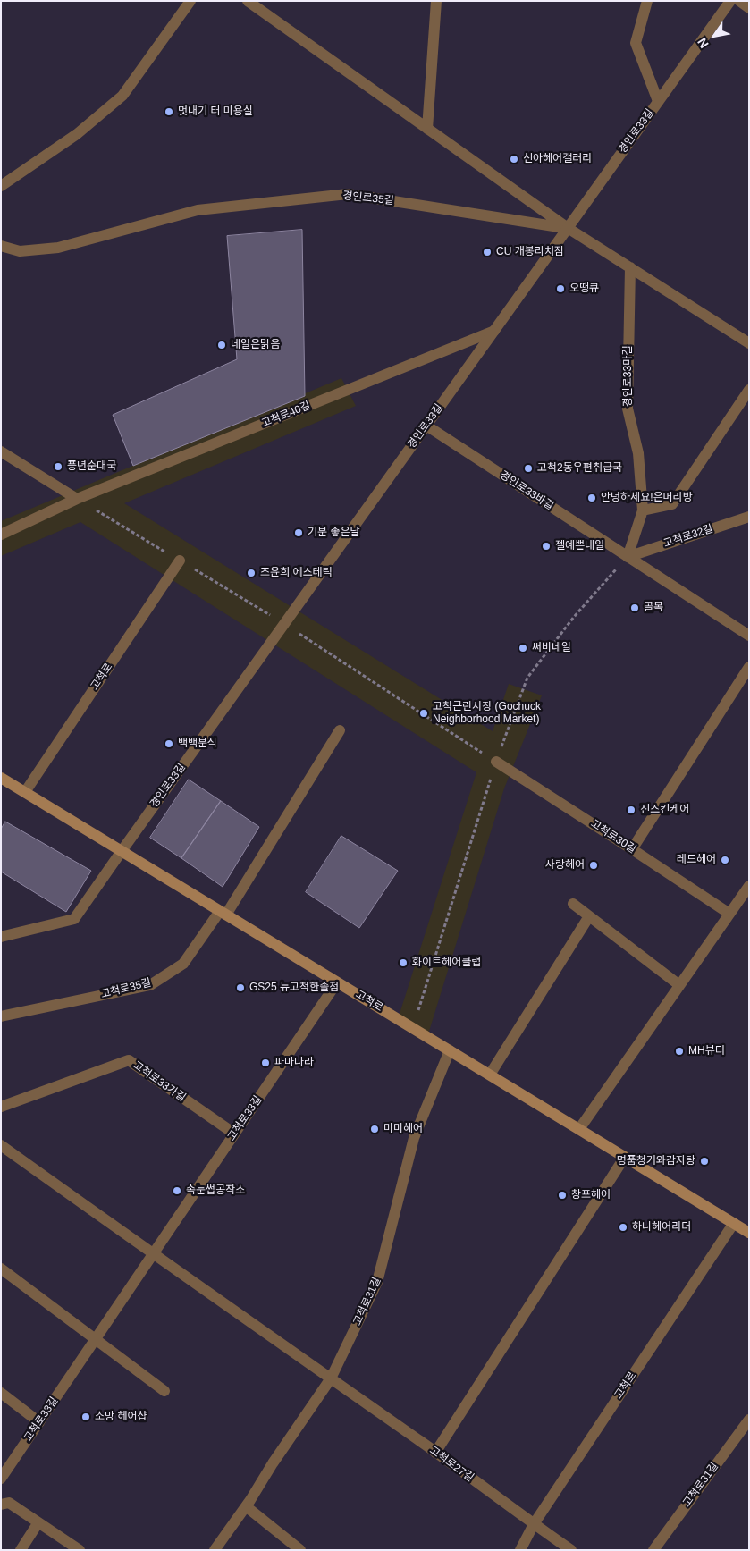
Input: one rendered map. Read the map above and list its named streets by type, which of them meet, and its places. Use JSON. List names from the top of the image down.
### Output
{
  "streets": {
    "main road": ["고척로"],
    "street": [
      "경인로33길",
      "경인로35길",
      "경인로33마길",
      "고척로40길",
      "경인로33바길",
      "고척로32길",
      "고척로30길",
      "고척로35길",
      "고척로33가길",
      "고척로33길",
      "고척로31길",
      "고척로27길"
    ]
  },
  "crossings": [
    ["경인로33길", "경인로35길"],
    ["경인로33길", "고척로40길"],
    ["경인로33길", "경인로33바길"],
    ["경인로33길", "고척로"],
    ["경인로33바길", "고척로32길"],
    ["고척로", "고척로35길"],
    ["고척로", "고척로33길"],
    ["고척로", "고척로31길"],
    ["고척로", "고척로27길"],
    ["고척로33가길", "고척로33길"],
    ["고척로31길", "고척로27길"]
  ],
  "places": [
    "멋내기 터 미용실",
    "신아헤어갤러리",
    "CU 개봉리치점",
    "오땡큐",
    "네일은맑음",
    "풍년순대국",
    "고척2동우편취급국",
    "안녕하세요!은머리방",
    "기분 좋은날",
    "젤예쁜네일",
    "조윤희 에스테틱",
    "골목",
    "써비네일",
    "고척근린시장 (Gochuck Neighborhood Market)",
    "백백분식",
    "진스킨케어",
    "레드헤어",
    "사랑헤어",
    "화이트헤어클럽",
    "GS25 뉴고척한솔점",
    "MH뷰티",
    "파마나라",
    "미미헤어",
    "명품청기와감자탕",
    "속눈썹공작소",
    "창포헤어",
    "하니헤어리더",
    "소망 헤어샵"
  ],
  "north": "bottom left"
}
